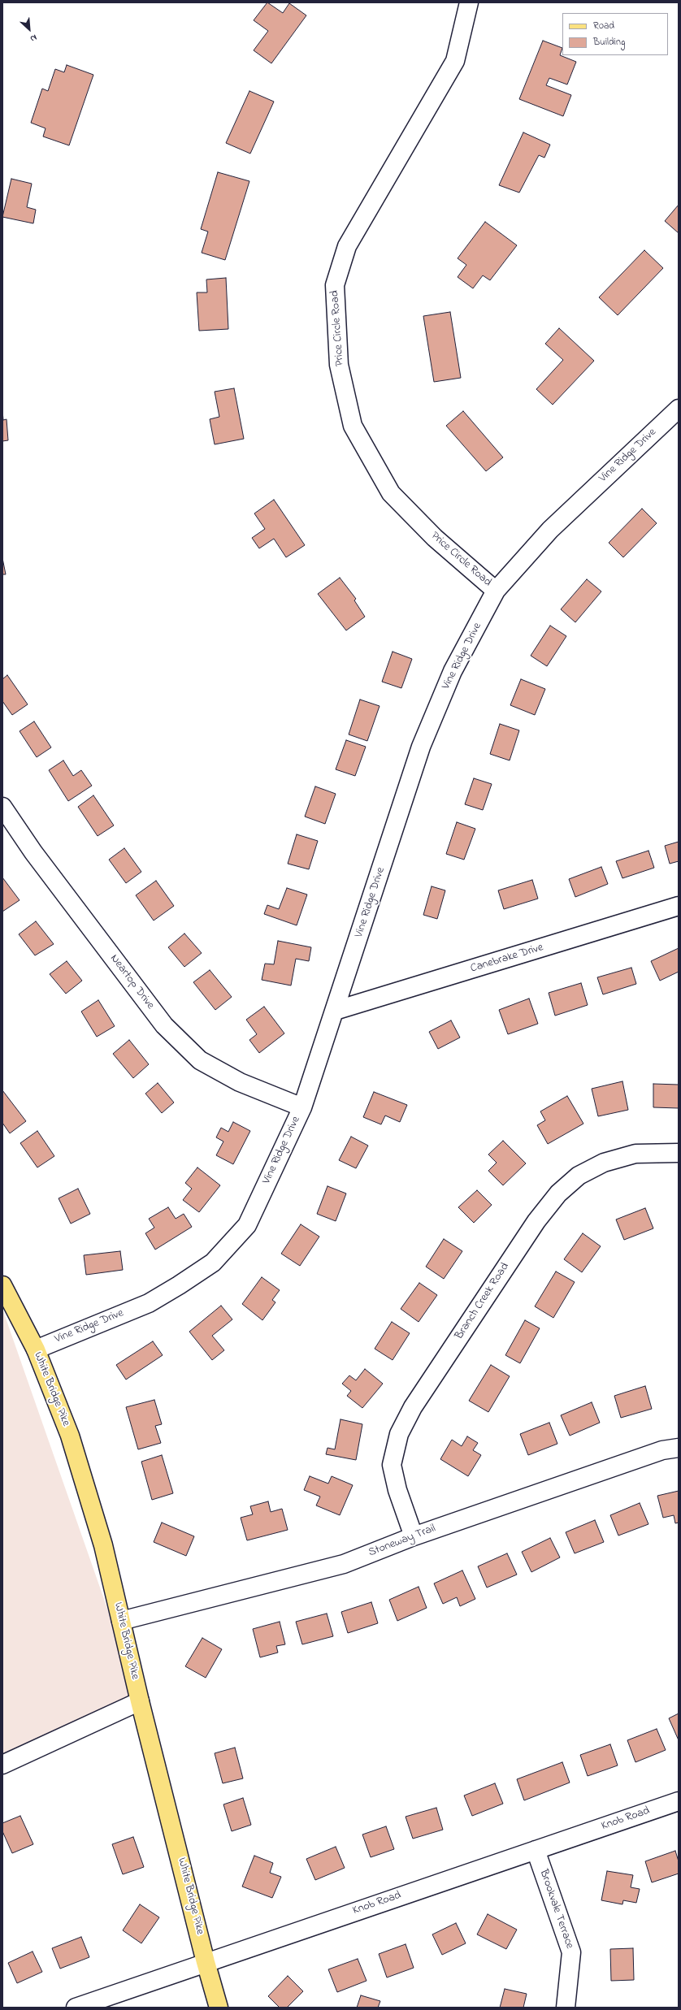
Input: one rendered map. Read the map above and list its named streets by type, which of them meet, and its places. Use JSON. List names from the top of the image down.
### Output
{
  "streets": {
    "main road": ["White Bridge Pike"],
    "street": [
      "Price Circle Road",
      "Vine Ridge Drive",
      "Canebrake Drive",
      "Neartop Drive",
      "Branch Creek Road",
      "Stoneway Trail",
      "Knob Road",
      "Brookvale Terrace"
    ]
  },
  "crossings": [
    ["Price Circle Road", "Vine Ridge Drive"],
    ["Vine Ridge Drive", "Canebrake Drive"],
    ["Vine Ridge Drive", "Neartop Drive"],
    ["Vine Ridge Drive", "White Bridge Pike"],
    ["Branch Creek Road", "Stoneway Trail"],
    ["White Bridge Pike", "Stoneway Trail"],
    ["White Bridge Pike", "Knob Road"],
    ["Knob Road", "Brookvale Terrace"]
  ],
  "legend": ["Road", "Building"],
  "north": "bottom right"
}
